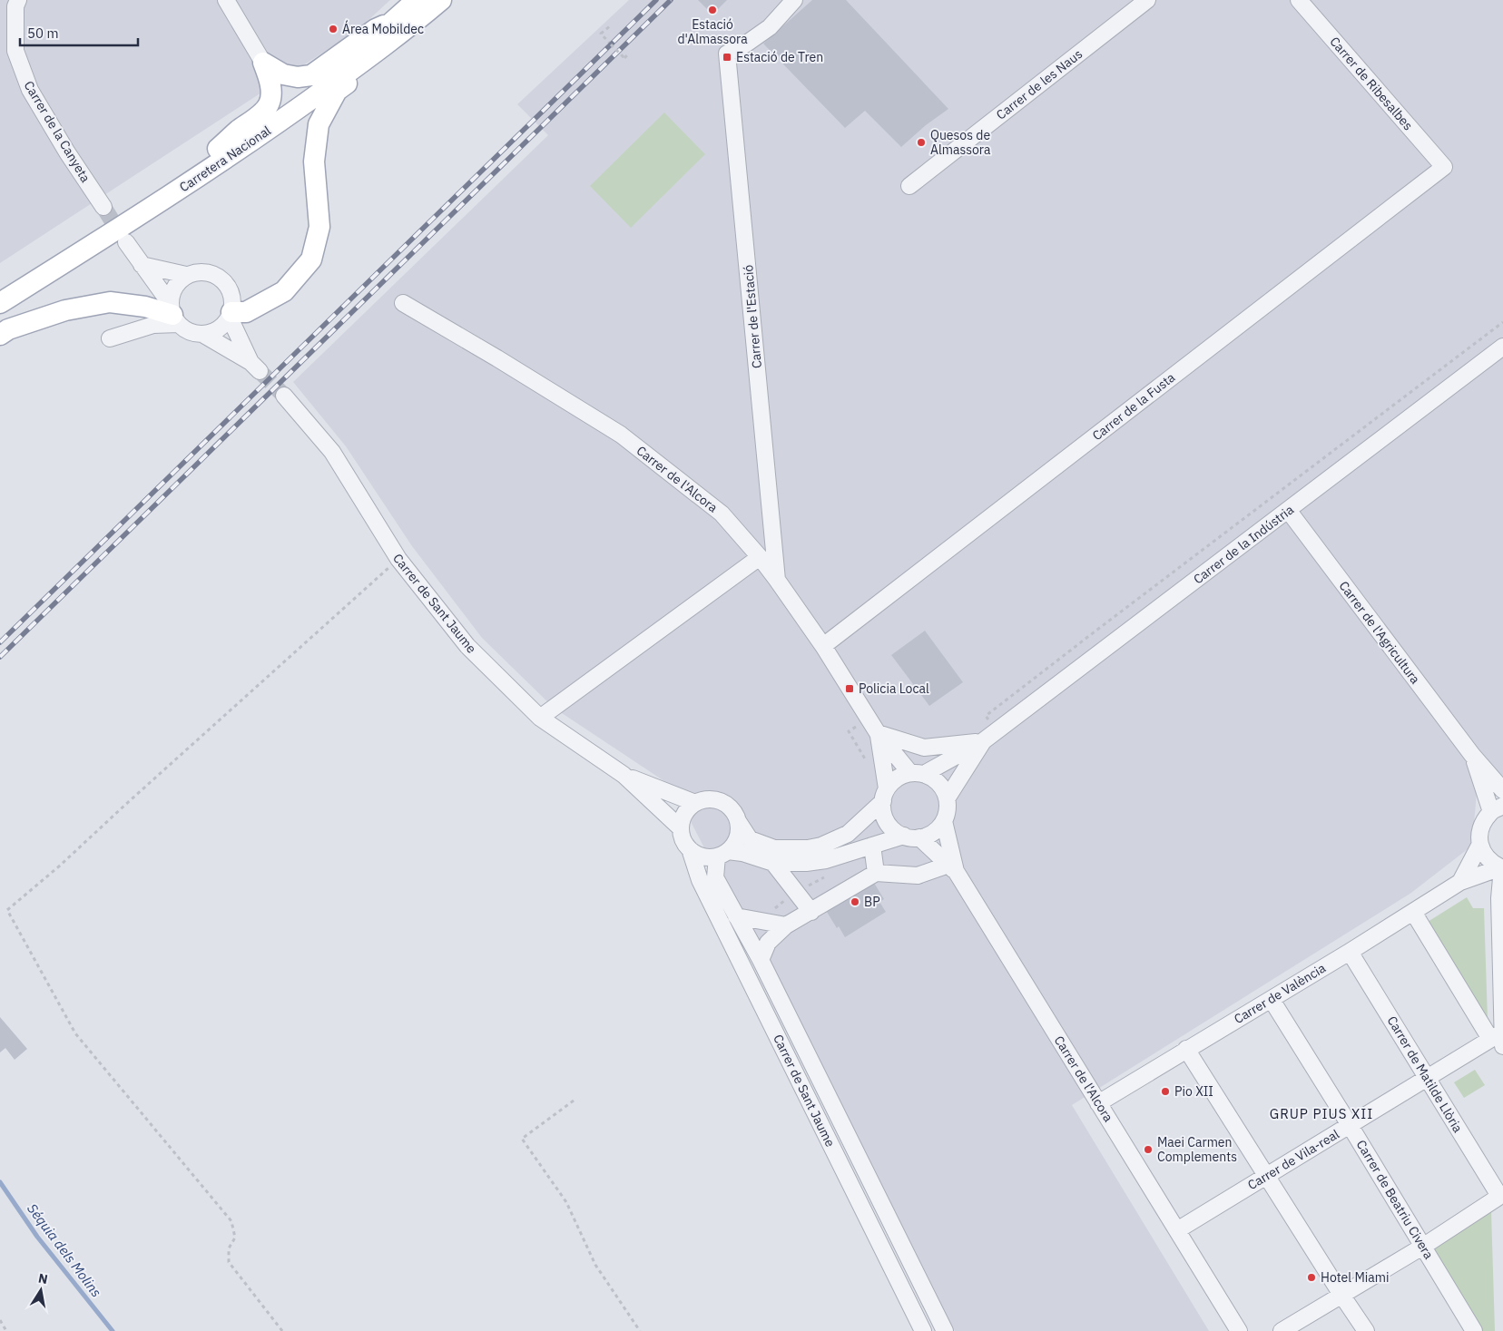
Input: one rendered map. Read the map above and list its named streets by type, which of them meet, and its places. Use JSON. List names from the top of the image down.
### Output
{
  "streets": {
    "main road": ["Carretera Nacional"],
    "street": [
      "Carrer de Ribesalbes",
      "Carrer de les Naus",
      "Carrer de la Canyeta",
      "Carrer de l'Estació",
      "Carrer de la Fusta",
      "Carrer de l'Alcora",
      "Carrer de la Indústria",
      "Carrer de Sant Jaume",
      "Carrer de l'Agricultura",
      "Carrer de València",
      "Carrer de Matilde Llòria",
      "Carrer de Vila-real",
      "Carrer de Beatriu Civera"
    ]
  },
  "crossings": [
    ["Carrer de Ribesalbes", "Carrer de la Fusta"],
    ["Carrer de l'Estació", "Carrer de l'Alcora"],
    ["Carrer de la Fusta", "Carrer de l'Alcora"],
    ["Carrer de l'Alcora", "Carrer de la Indústria"],
    ["Carrer de l'Alcora", "Carrer de València"],
    ["Carrer de l'Alcora", "Carrer de Vila-real"],
    ["Carrer de la Indústria", "Carrer de l'Agricultura"],
    ["Carrer de l'Agricultura", "Carrer de València"],
    ["Carrer de València", "Carrer de Matilde Llòria"],
    ["Carrer de València", "Carrer de Beatriu Civera"],
    ["Carrer de Matilde Llòria", "Carrer de Vila-real"],
    ["Carrer de Vila-real", "Carrer de Beatriu Civera"]
  ],
  "districts": ["GRUP PIUS XII"],
  "water": ["Séquia dels Molins"],
  "places": {
    "other": [
      "Estació d'Almassora",
      "Área Mobildec",
      "Quesos de Almassora",
      "BP",
      "Pio XII",
      "Maei Carmen Complements",
      "Hotel Miami"
    ],
    "transit": ["Estació de Tren", "Policia Local"]
  },
  "scale_bar": "50 m",
  "north": "top"
}
